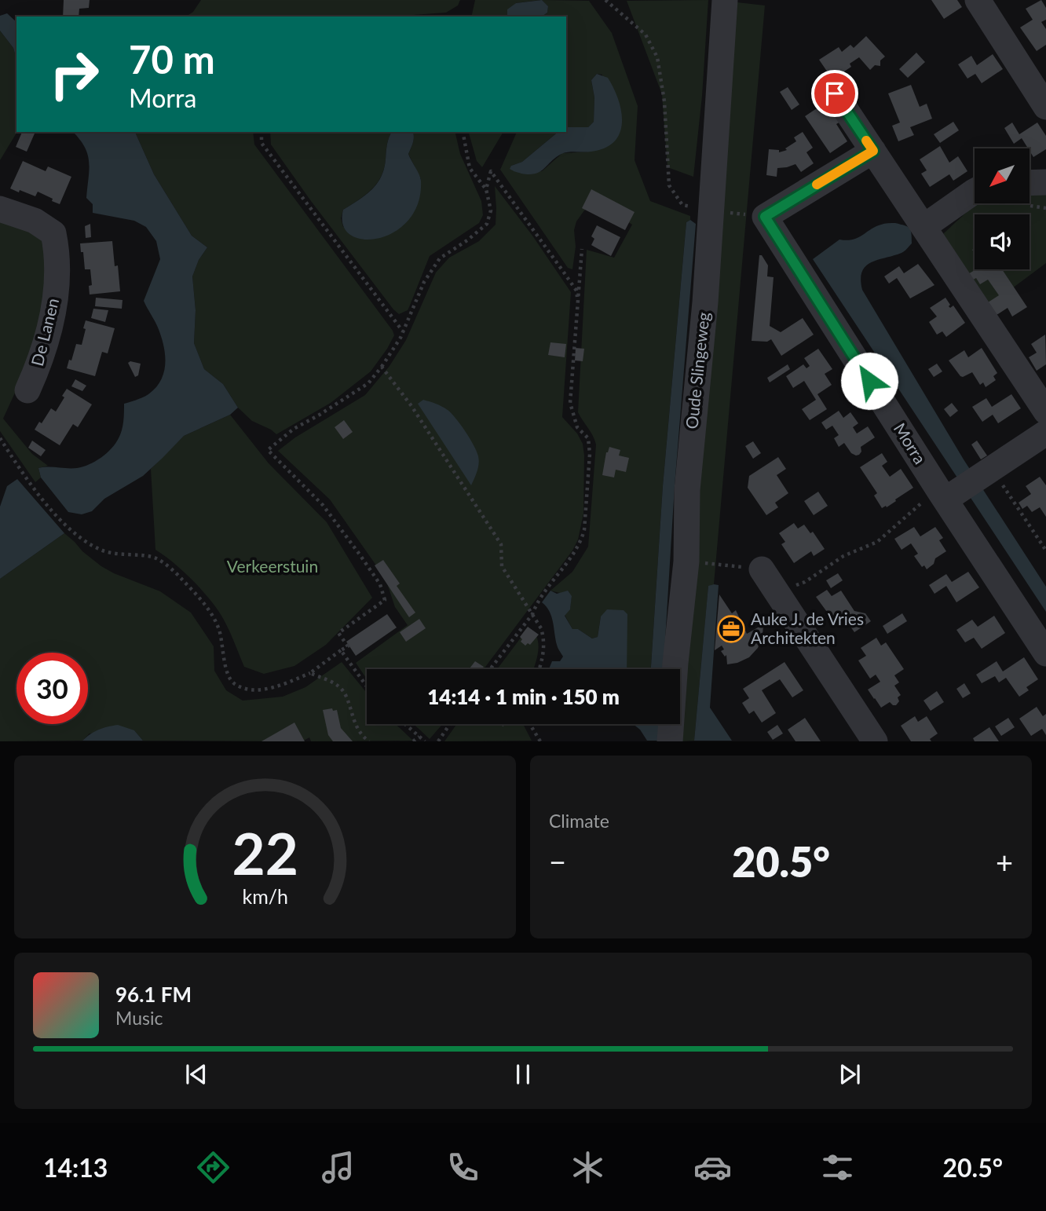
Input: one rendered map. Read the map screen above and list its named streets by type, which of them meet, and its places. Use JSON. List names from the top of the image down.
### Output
{
  "streets": {
    "street": ["De Lanen", "Oude Slingeweg", "Morra"]
  },
  "parks": ["Verkeerstuin"],
  "places": {
    "office": ["Auke J. de Vries Architekten"]
  },
  "north": "bottom left",
  "page": {
    "turn": ["70 m", "Morra"],
    "limit": "30",
    "trip": "14:14 · 1 min · 150 m",
    "tile": "Climate",
    "heat": ["−", "20.5°", "+"],
    "song": ["96.1 FM", "Music"],
    "tabs": ["14:13", "20.5°"],
    "gauge": ["22", "km/h"]
  }
}
